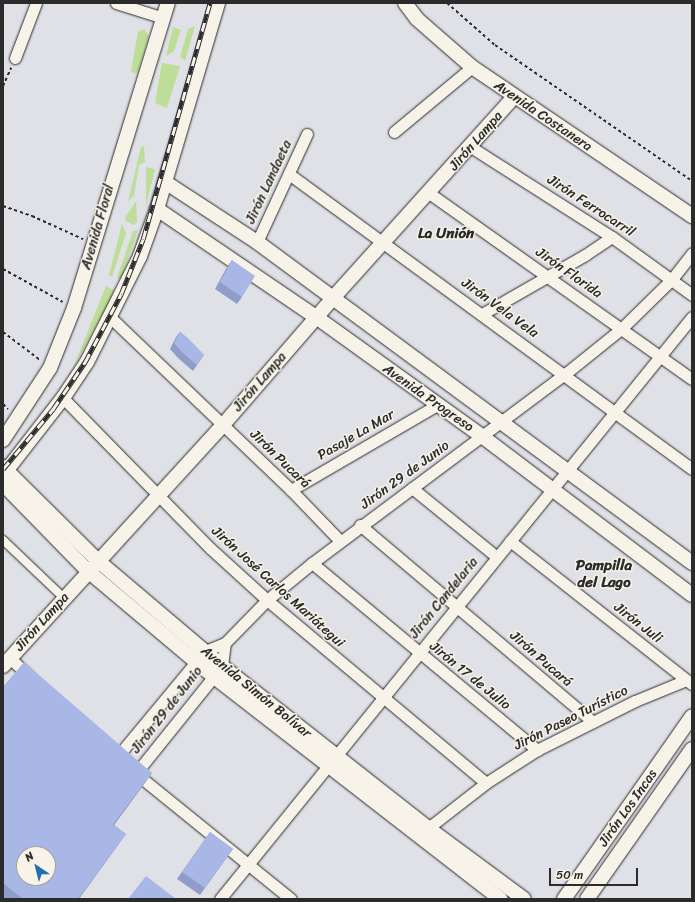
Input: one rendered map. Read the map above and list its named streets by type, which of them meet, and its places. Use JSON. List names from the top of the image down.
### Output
{
  "streets": {
    "street": [
      "Avenida Costanera",
      "Jirón Lampa",
      "Jirón Landaeta",
      "Jirón Ferrocarril",
      "Avenida Floral",
      "Jirón Florida",
      "Jirón Vela Vela",
      "Avenida Progreso",
      "Pasaje La Mar",
      "Jirón Pucará",
      "Jirón 29 de Junio",
      "Jirón José Carlos Mariátegui",
      "Jirón Candelaria",
      "Jirón Juli",
      "Jirón 17 de Julio",
      "Avenida Simón Bolívar",
      "Jirón Paseo Turístico",
      "Jirón Los Incas"
    ]
  },
  "crossings": [
    ["Avenida Costanera", "Jirón Lampa"],
    ["Jirón Lampa", "Jirón Ferrocarril"],
    ["Jirón Lampa", "Jirón Florida"],
    ["Jirón Lampa", "Jirón Vela Vela"],
    ["Jirón Lampa", "Avenida Progreso"],
    ["Jirón Lampa", "Jirón Pucará"],
    ["Jirón Lampa", "Jirón José Carlos Mariátegui"],
    ["Jirón Lampa", "Avenida Simón Bolívar"],
    ["Jirón Landaeta", "Jirón Vela Vela"],
    ["Jirón Landaeta", "Avenida Progreso"],
    ["Jirón Ferrocarril", "Jirón 29 de Junio"],
    ["Jirón Florida", "Jirón 29 de Junio"],
    ["Jirón Florida", "Jirón Candelaria"],
    ["Jirón Vela Vela", "Jirón 29 de Junio"],
    ["Jirón Vela Vela", "Jirón Candelaria"],
    ["Avenida Progreso", "Pasaje La Mar"],
    ["Avenida Progreso", "Jirón 29 de Junio"],
    ["Avenida Progreso", "Jirón Candelaria"],
    ["Pasaje La Mar", "Jirón Pucará"],
    ["Jirón Pucará", "Jirón 29 de Junio"],
    ["Jirón Pucará", "Jirón Candelaria"],
    ["Jirón Pucará", "Jirón Paseo Turístico"],
    ["Jirón 29 de Junio", "Jirón José Carlos Mariátegui"],
    ["Jirón 29 de Junio", "Jirón 17 de Julio"],
    ["Jirón 29 de Junio", "Avenida Simón Bolívar"],
    ["Jirón José Carlos Mariátegui", "Jirón Candelaria"],
    ["Jirón José Carlos Mariátegui", "Jirón Paseo Turístico"],
    ["Jirón Candelaria", "Jirón Juli"],
    ["Jirón Candelaria", "Jirón 17 de Julio"],
    ["Jirón Candelaria", "Avenida Simón Bolívar"],
    ["Jirón Juli", "Jirón Paseo Turístico"],
    ["Jirón 17 de Julio", "Jirón Paseo Turístico"],
    ["Avenida Simón Bolívar", "Jirón Paseo Turístico"]
  ],
  "districts": ["La Unión", "Pampilla del Lago"],
  "scale_bar": "50 m",
  "north": "top left"
}
